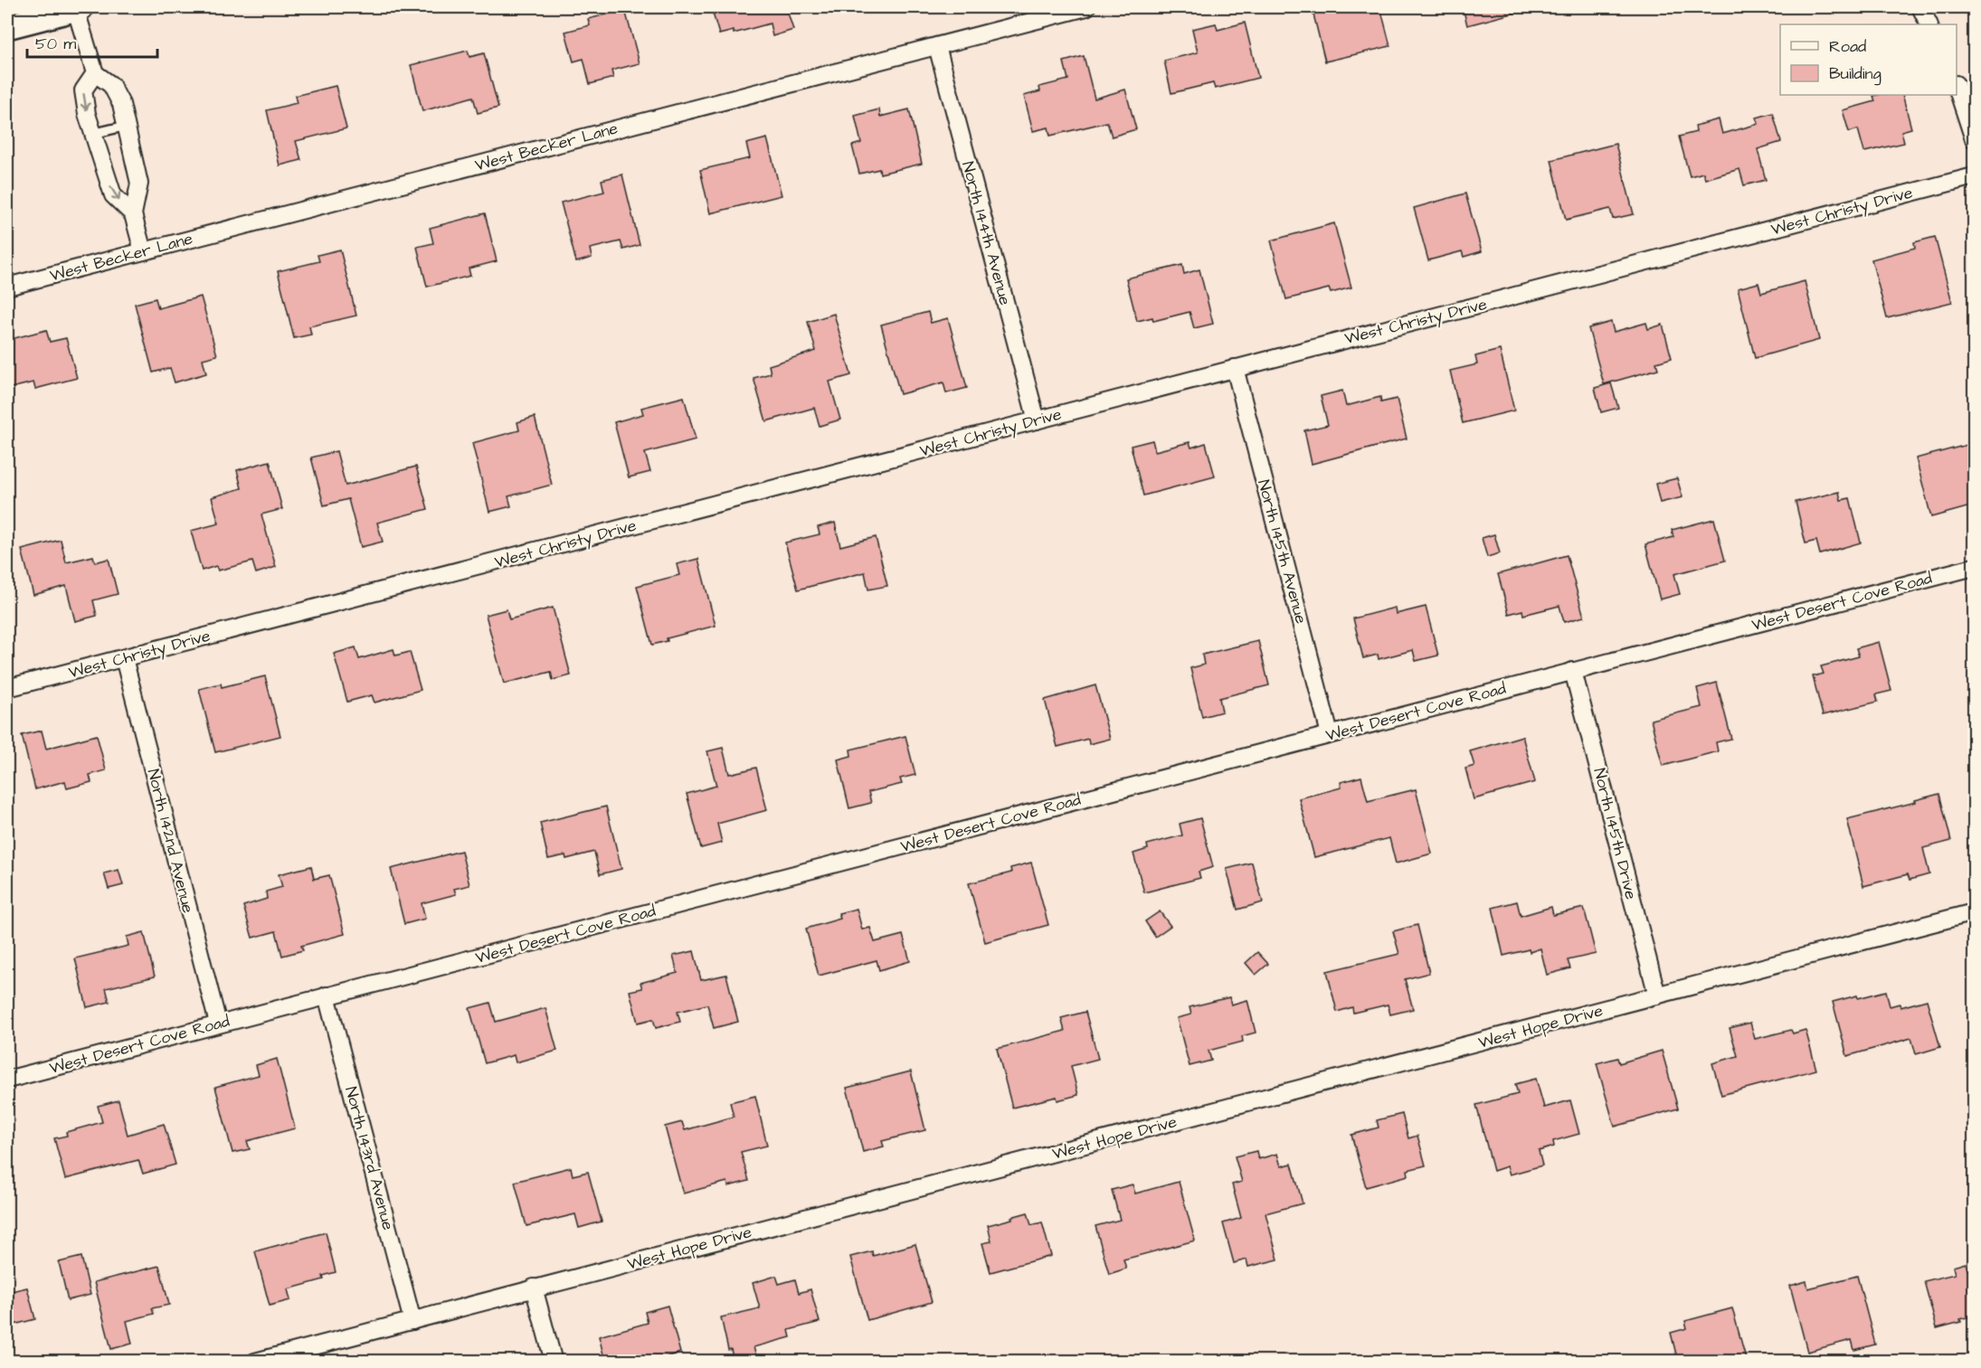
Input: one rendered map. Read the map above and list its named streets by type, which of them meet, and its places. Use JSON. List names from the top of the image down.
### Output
{
  "streets": {
    "street": [
      "West Becker Lane",
      "West Christy Drive",
      "North 144th Avenue",
      "North 145th Avenue",
      "West Desert Cove Road",
      "North 145th Drive",
      "North 142nd Avenue",
      "West Hope Drive",
      "North 143rd Avenue"
    ]
  },
  "crossings": [
    ["West Becker Lane", "North 144th Avenue"],
    ["West Christy Drive", "North 144th Avenue"],
    ["West Christy Drive", "North 145th Avenue"],
    ["West Christy Drive", "North 142nd Avenue"],
    ["North 145th Avenue", "West Desert Cove Road"],
    ["West Desert Cove Road", "North 145th Drive"],
    ["West Desert Cove Road", "North 142nd Avenue"],
    ["West Desert Cove Road", "North 143rd Avenue"],
    ["North 145th Drive", "West Hope Drive"],
    ["West Hope Drive", "North 143rd Avenue"]
  ],
  "legend": ["Road", "Building"],
  "scale_bar": "50 m"
}
